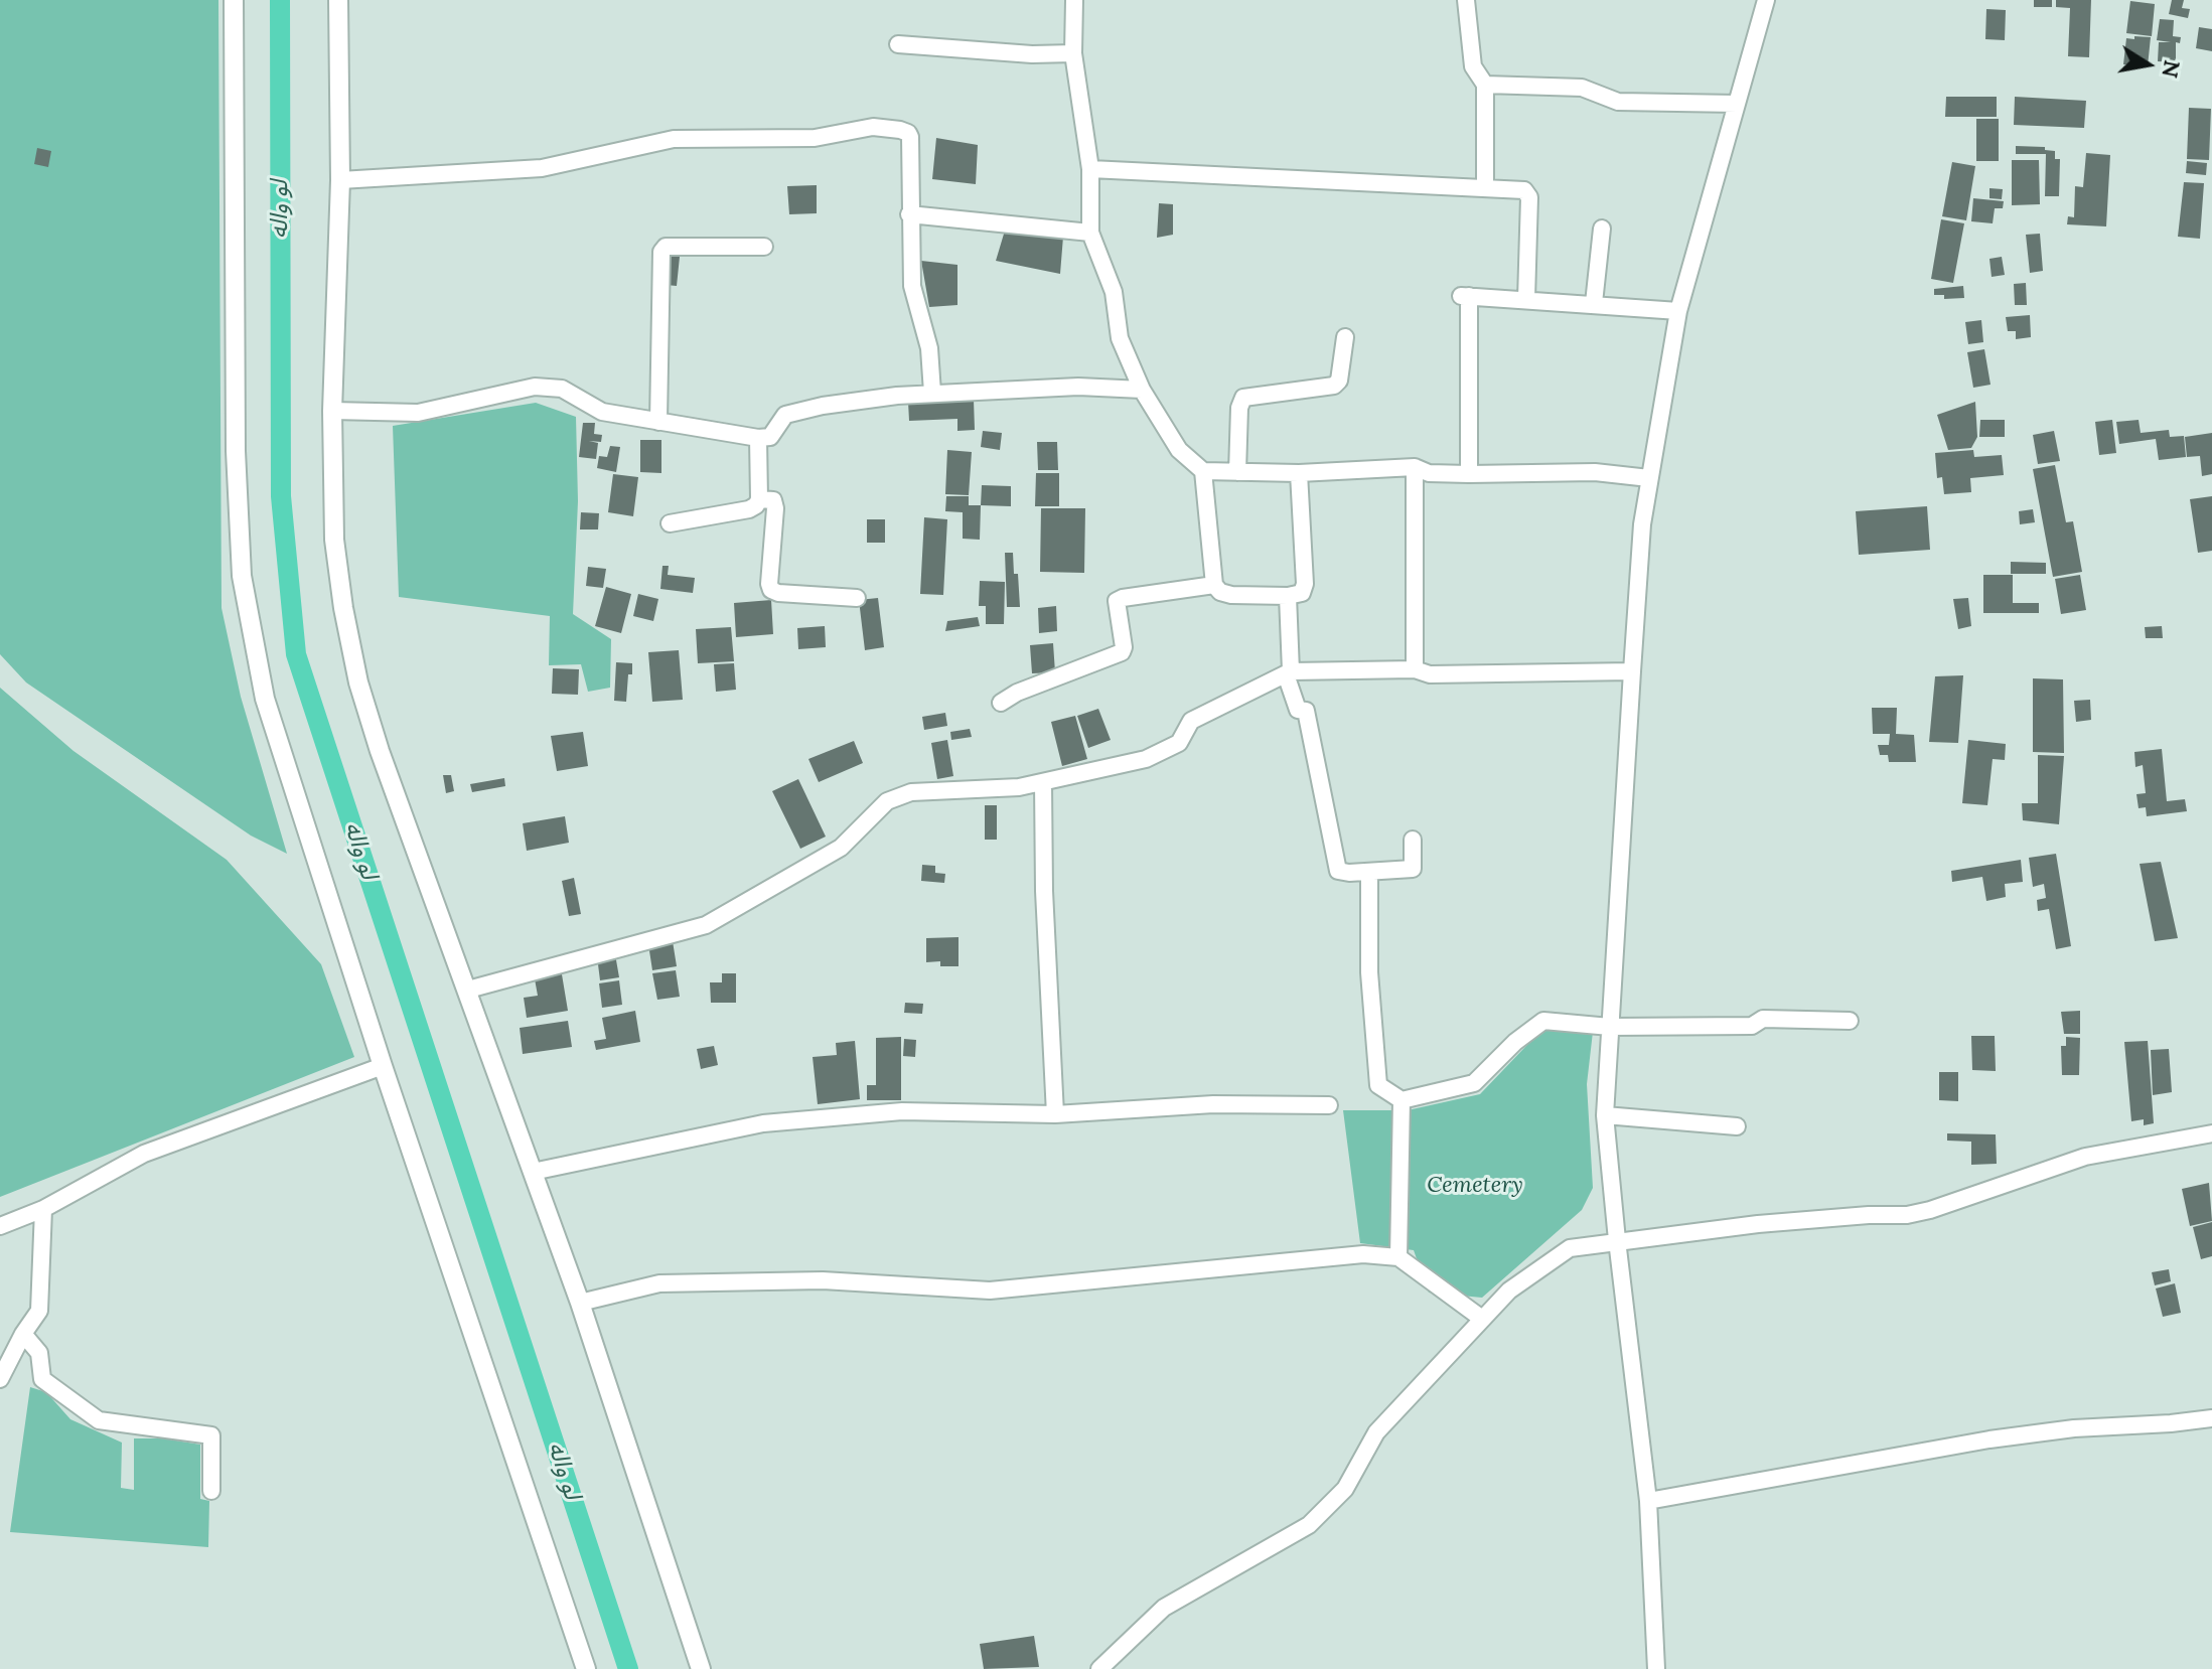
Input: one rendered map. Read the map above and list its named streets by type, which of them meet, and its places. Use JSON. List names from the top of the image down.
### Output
{
  "water": ["لو واله"],
  "parks": ["Cemetery"],
  "north": "right"
}
